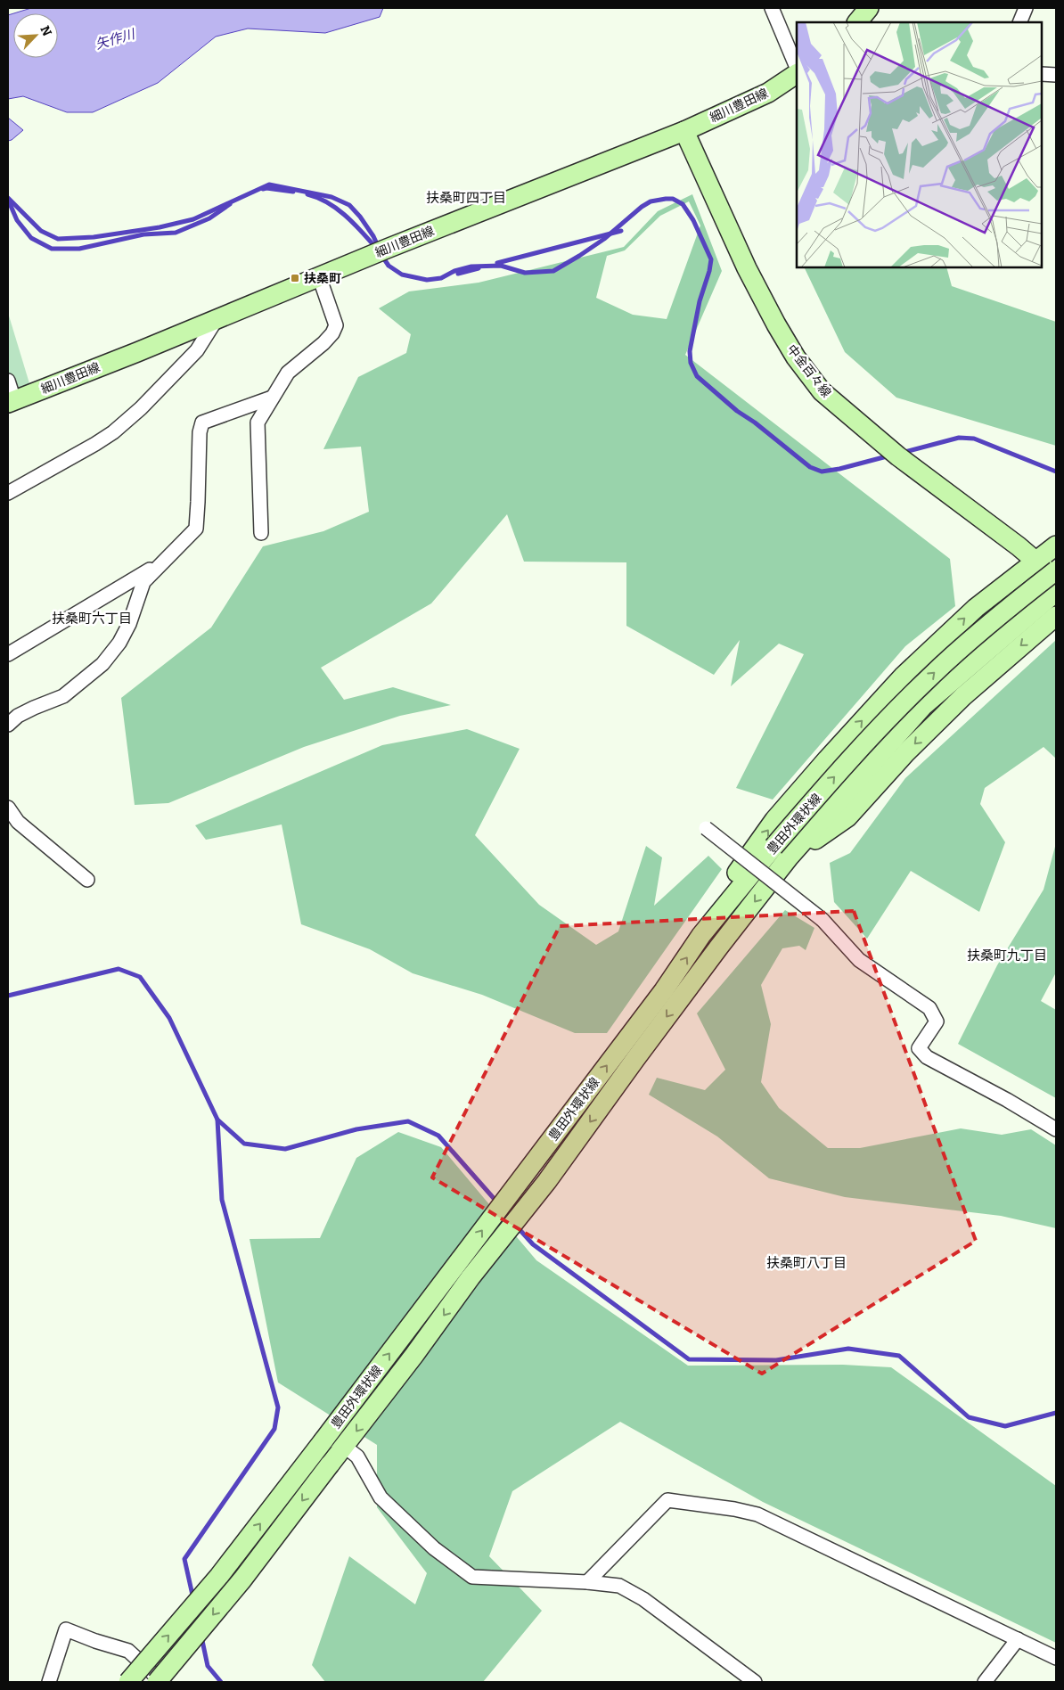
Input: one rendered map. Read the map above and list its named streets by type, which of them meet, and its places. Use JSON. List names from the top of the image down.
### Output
{
  "streets": {
    "street": ["細川豊田線", "中金百々線", "豊田外環状線"]
  },
  "crossings": [
    ["細川豊田線", "中金百々線"]
  ],
  "districts": [
    "扶桑町四丁目",
    "扶桑町六丁目",
    "扶桑町九丁目",
    "扶桑町八丁目"
  ],
  "water": ["矢作川"],
  "places": {
    "transit": ["扶桑町"]
  },
  "north": "top right"
}
